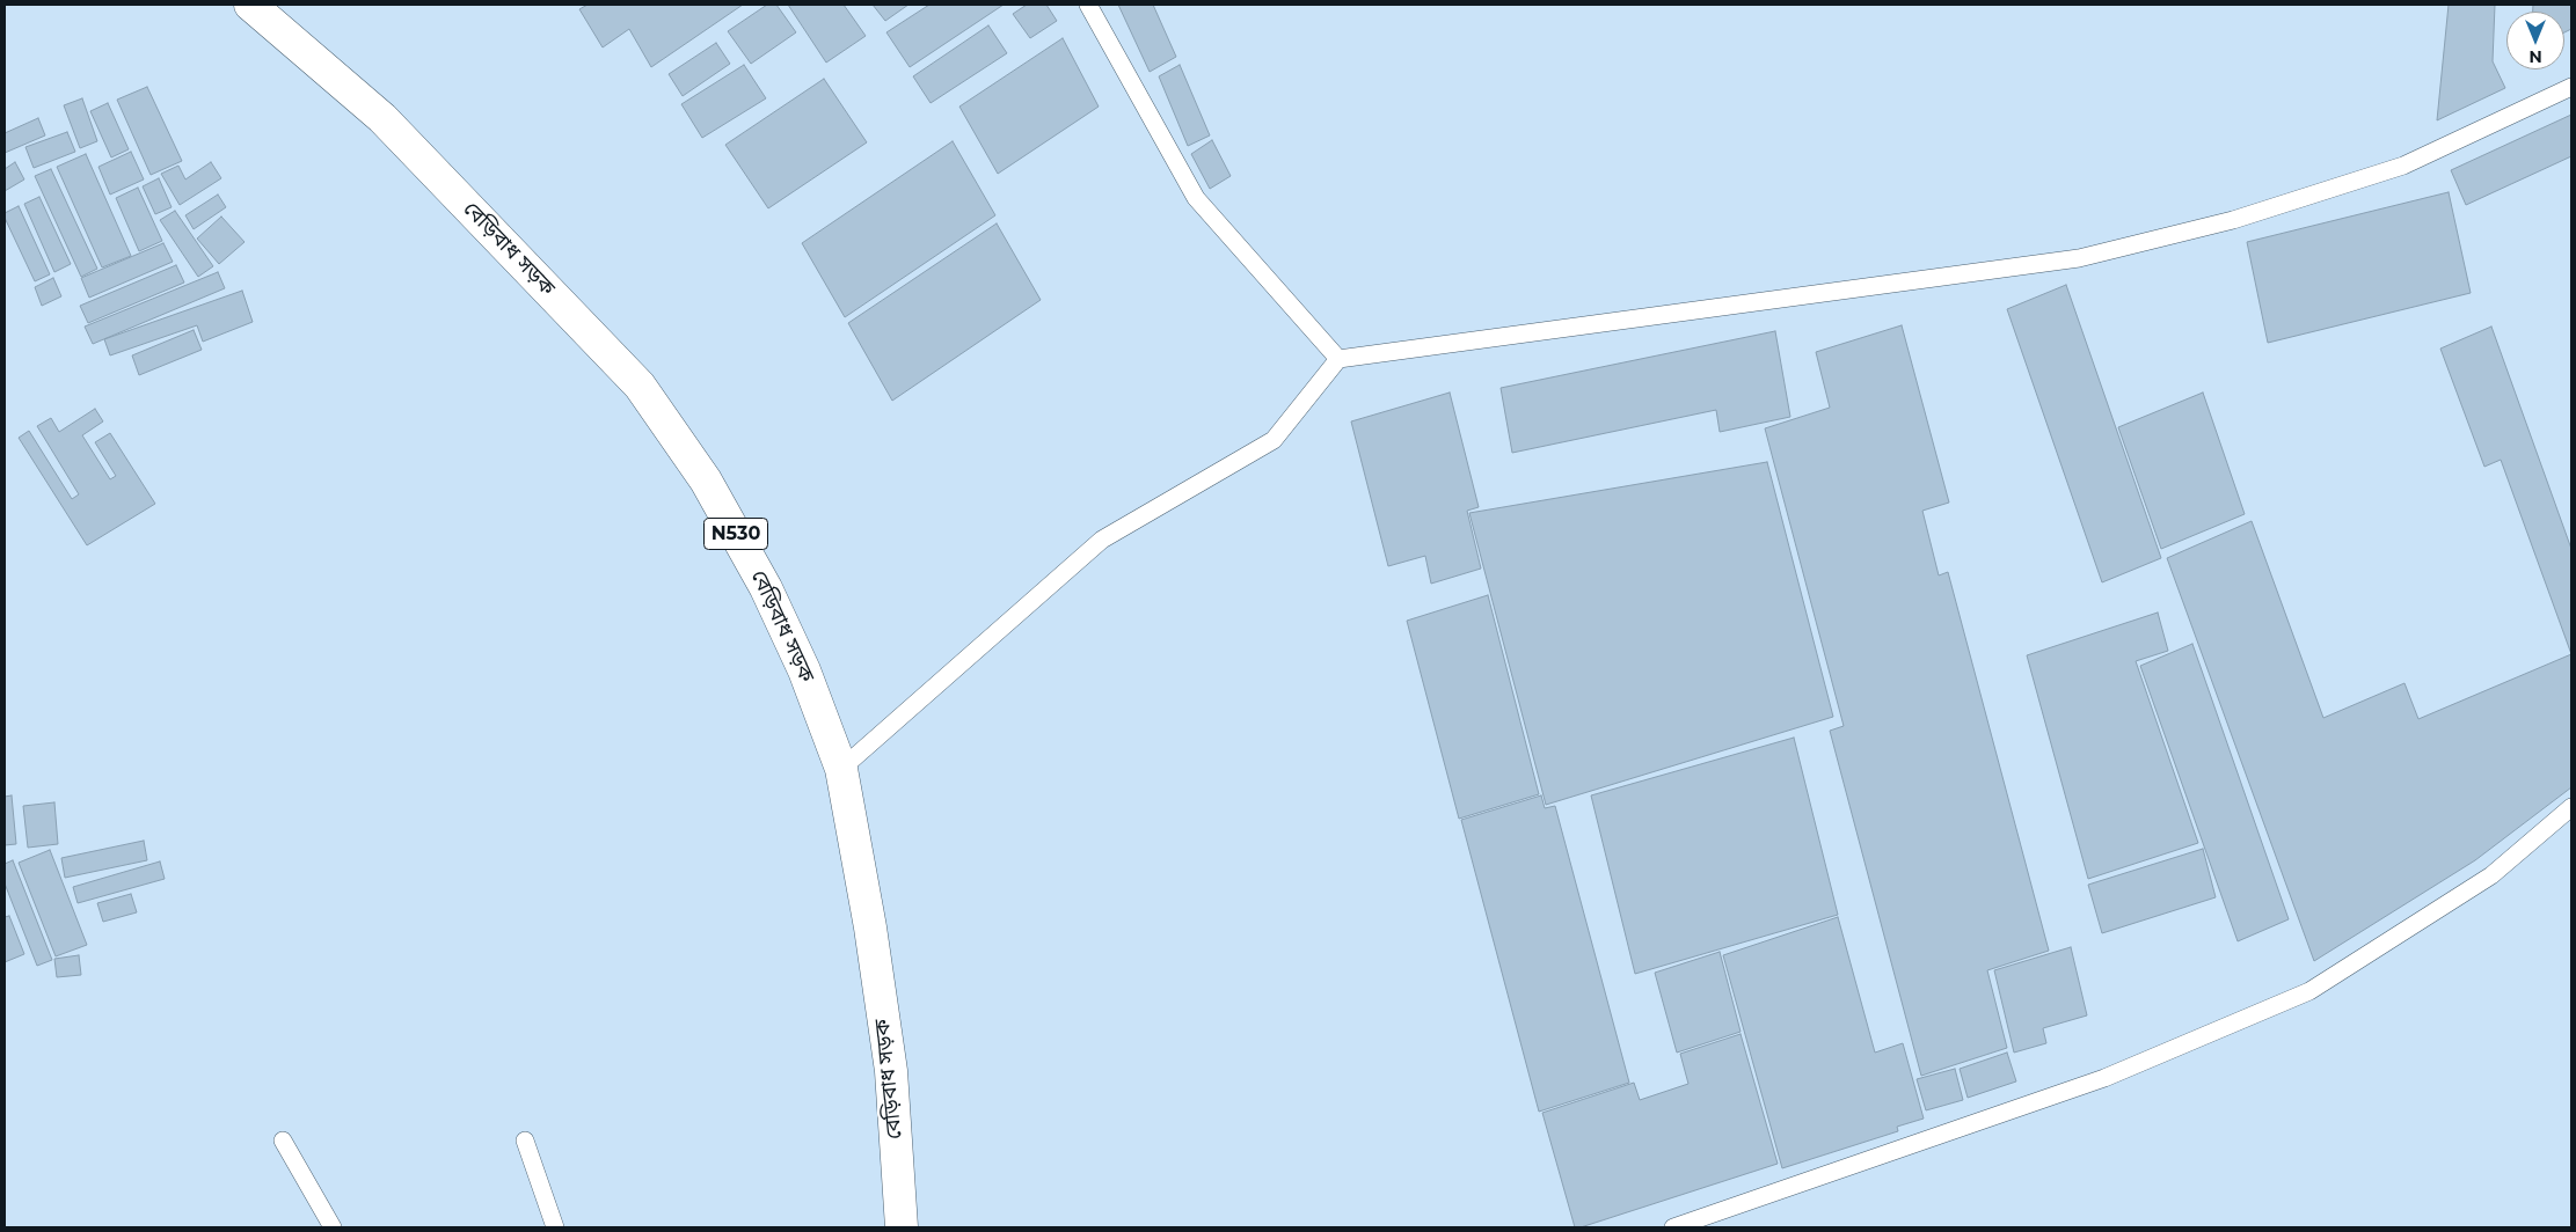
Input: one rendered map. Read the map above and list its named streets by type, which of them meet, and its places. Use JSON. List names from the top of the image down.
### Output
{
  "streets": {
    "highway": ["বেড়িবাধ সড়ক", "N530"]
  },
  "north": "bottom"
}
